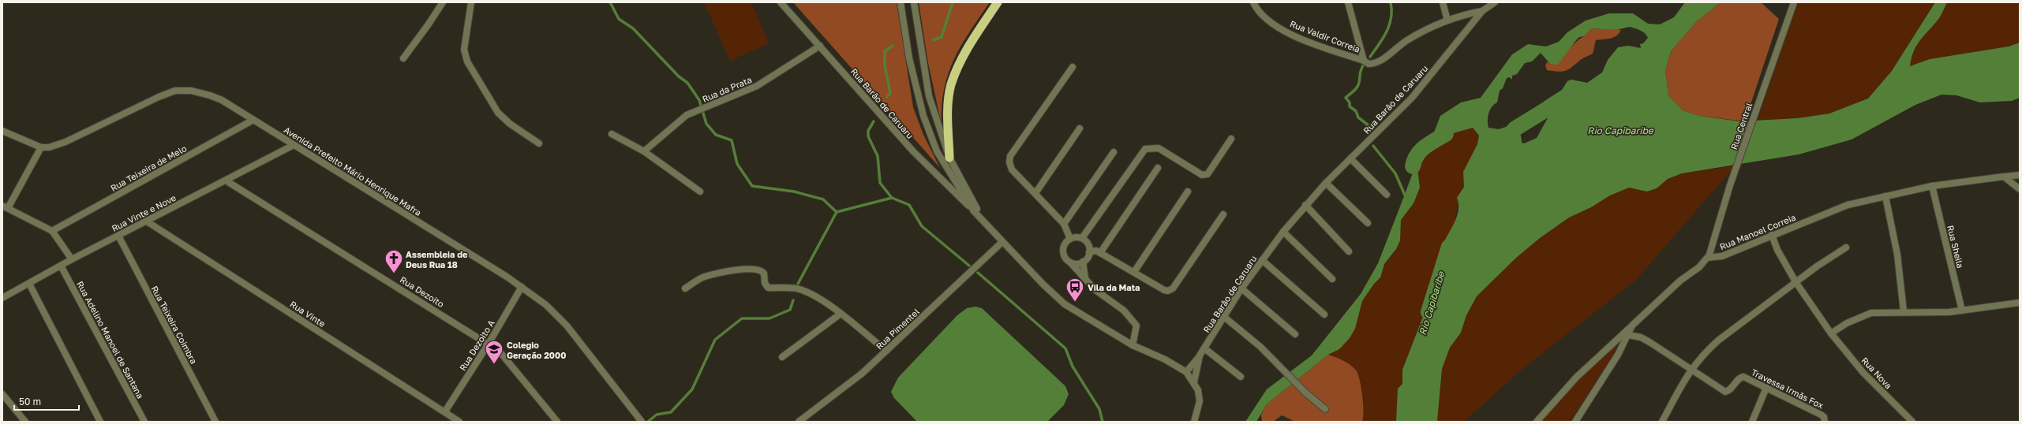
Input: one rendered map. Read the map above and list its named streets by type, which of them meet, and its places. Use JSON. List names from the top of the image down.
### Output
{
  "streets": {
    "street": [
      "Rua Valdir Correia",
      "Rua da Prata",
      "Rua Barão de Caruaru",
      "Rua Central",
      "Rua Teixeira de Melo",
      "Avenida Prefeito Mário Henrique Mafra",
      "Rua Vinte e Nove",
      "Rua Manoel Correia",
      "Rua Sheila",
      "Rua Dezoito",
      "Rua Vinte",
      "Rua Teixeira Coimbra",
      "Rua Pimentel",
      "Rua Adelino Manoel de Santana",
      "Rua Dezoito A",
      "Rua Nova",
      "Travessa Irmãs Fox"
    ]
  },
  "crossings": [
    ["Rua Valdir Correia", "Rua Barão de Caruaru"],
    ["Rua da Prata", "Rua Barão de Caruaru"],
    ["Rua Barão de Caruaru", "Rua Pimentel"],
    ["Rua Central", "Rua Manoel Correia"],
    ["Rua Teixeira de Melo", "Avenida Prefeito Mário Henrique Mafra"],
    ["Avenida Prefeito Mário Henrique Mafra", "Rua Vinte e Nove"],
    ["Avenida Prefeito Mário Henrique Mafra", "Rua Dezoito A"],
    ["Rua Vinte e Nove", "Rua Dezoito"],
    ["Rua Vinte e Nove", "Rua Vinte"],
    ["Rua Vinte e Nove", "Rua Teixeira Coimbra"],
    ["Rua Vinte e Nove", "Rua Adelino Manoel de Santana"],
    ["Rua Manoel Correia", "Rua Sheila"],
    ["Rua Manoel Correia", "Rua Nova"],
    ["Rua Dezoito", "Rua Dezoito A"],
    ["Rua Vinte", "Rua Dezoito A"]
  ],
  "water": ["Rio Capibaribe"],
  "places": {
    "church": ["Assembleia de Deus Rua 18"],
    "bus stop": ["Vila da Mata"],
    "school or university": ["Colegio Geração 2000"]
  },
  "scale_bar": "50 m"
}
